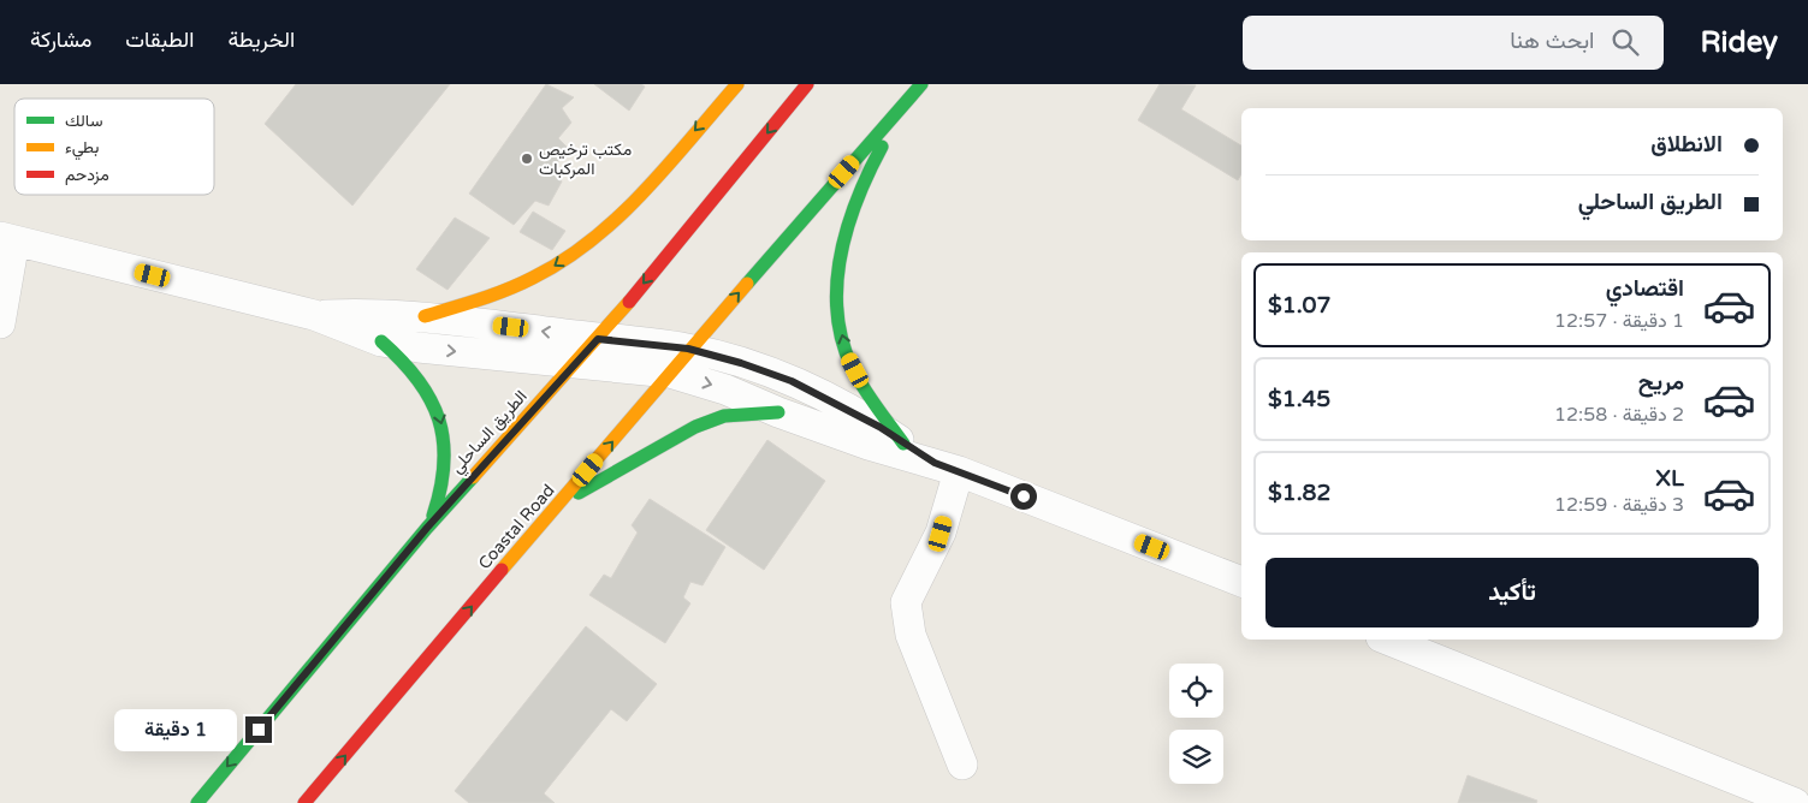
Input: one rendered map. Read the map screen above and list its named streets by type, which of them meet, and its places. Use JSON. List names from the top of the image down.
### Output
{
  "streets": {
    "highway": ["الطريق الساحلي", "Coastal Road"]
  },
  "one_way": ["Coastal Road"],
  "places": ["مكتب ترخيص المركبات"],
  "legend": ["سالك", "بطيء", "مزدحم"],
  "page": {
    "header": "Ridey",
    "search": "ابحث هنا",
    "nav": ["الخريطة", "الطبقات", "مشاركة"],
    "banner": ["الانطلاق", "الطريق الساحلي"],
    "list": [
      {
        "name": "اقتصادي",
        "note": "1 دقيقة · 12:57",
        "value": "$1.07"
      },
      {
        "name": "مريح",
        "note": "2 دقيقة · 12:58",
        "value": "$1.45"
      },
      {
        "name": "XL",
        "note": "3 دقيقة · 12:59",
        "value": "$1.82"
      }
    ],
    "buttons": "تأكيد",
    "bubble": "1 دقيقة"
  }
}
